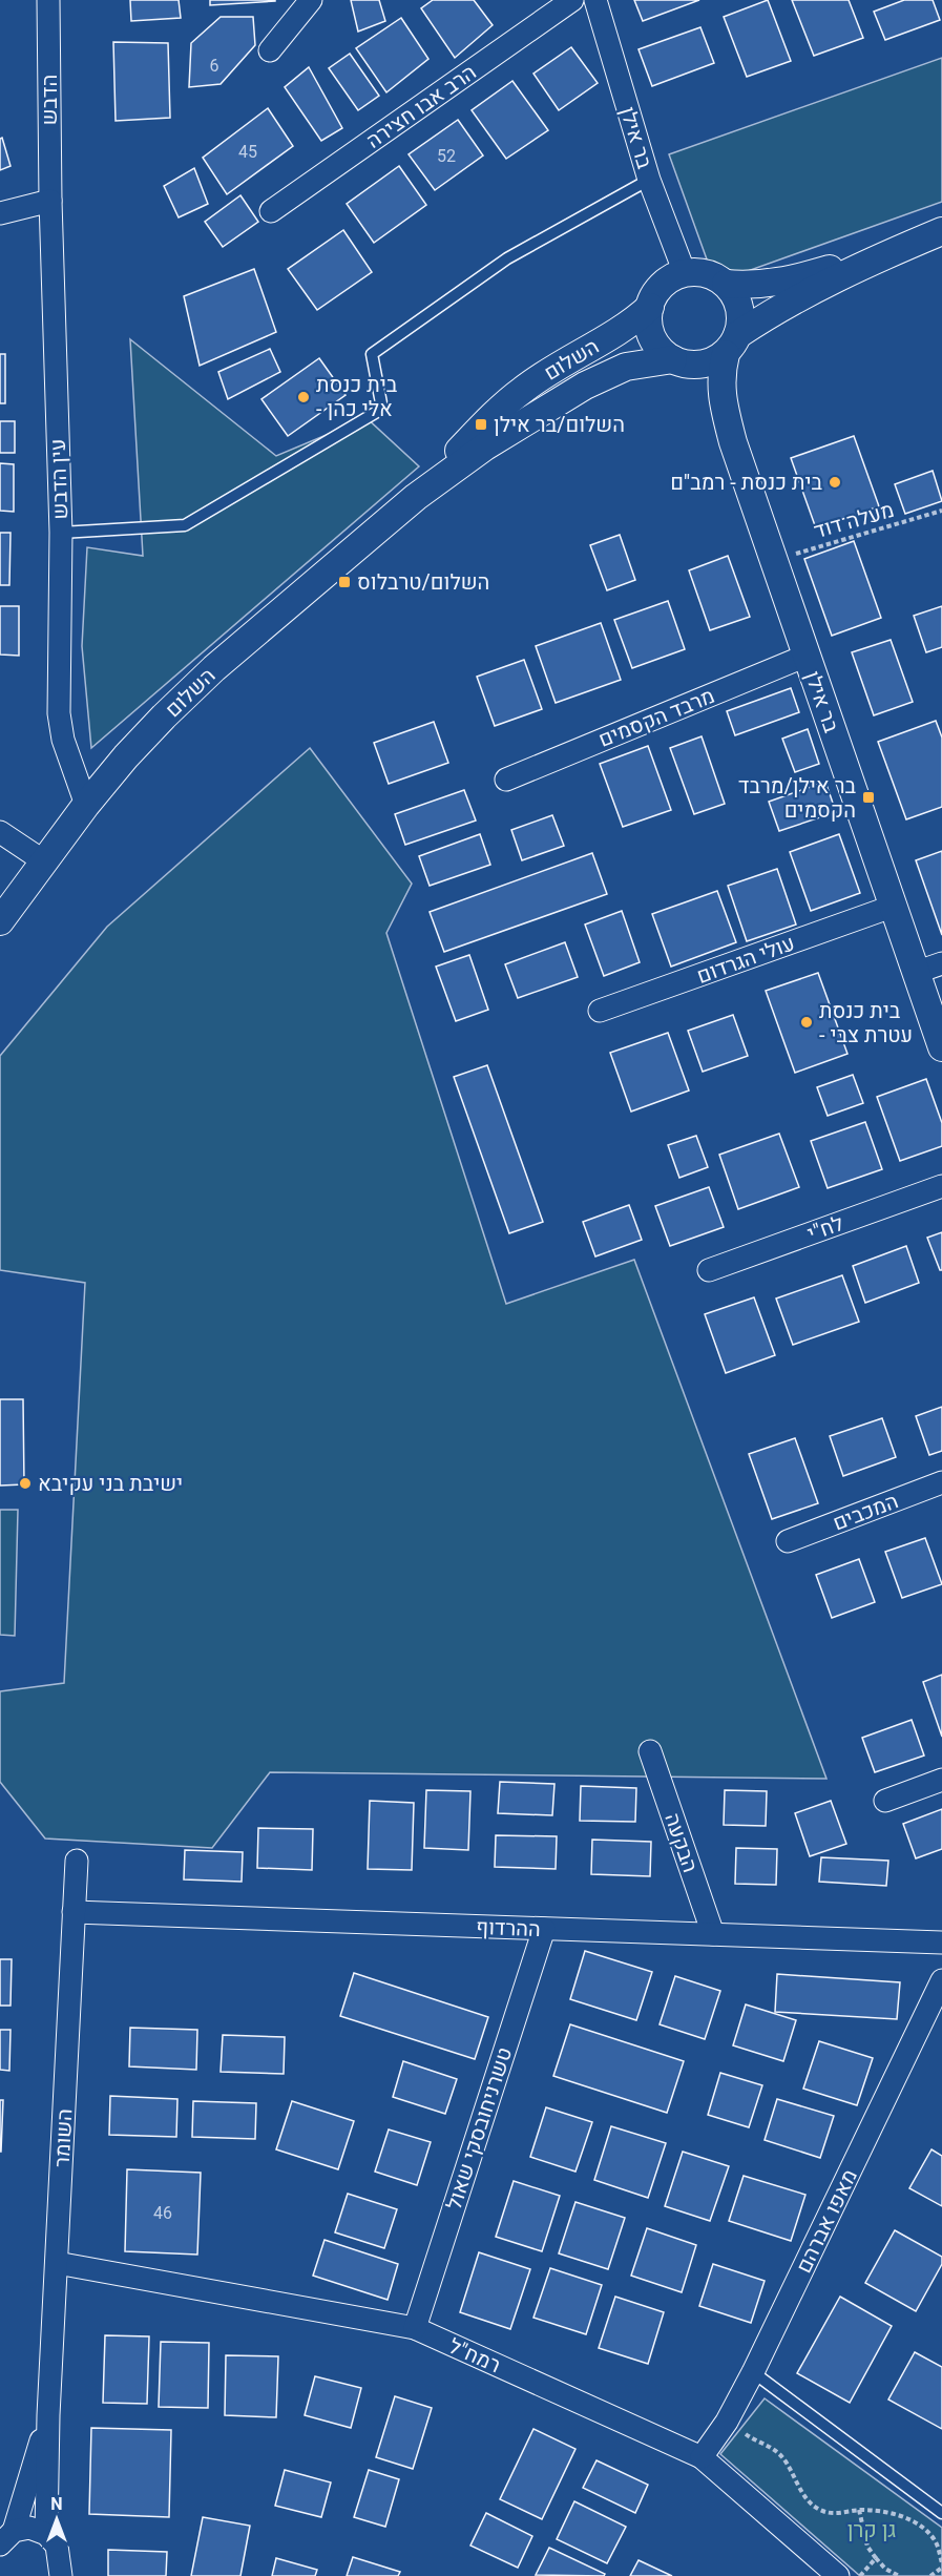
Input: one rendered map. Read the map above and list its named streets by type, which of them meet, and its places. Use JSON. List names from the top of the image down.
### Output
{
  "streets": {
    "street": [
      "הדבש",
      "הרב אבו חצירה",
      "בר אילן",
      "השלום",
      "עין הדבש",
      "מרבד הקסמים",
      "עולי הגרדום",
      "לח\"י",
      "המכבים",
      "הבקעה",
      "ההרדוף",
      "טשרניחובסקי שאול",
      "השומר",
      "מאפו אברהם",
      "רמח\"ל"
    ],
    "path": ["מעלה דוד"]
  },
  "crossings": [
    ["הדבש", "עין הדבש"],
    ["בר אילן", "השלום"],
    ["בר אילן", "מעלה דוד"],
    ["בר אילן", "מרבד הקסמים"],
    ["בר אילן", "עולי הגרדום"],
    ["השלום", "עין הדבש"],
    ["הבקעה", "ההרדוף"],
    ["ההרדוף", "טשרניחובסקי שאול"],
    ["ההרדוף", "השומר"],
    ["טשרניחובסקי שאול", "רמח\"ל"],
    ["השומר", "רמח\"ל"],
    ["מאפו אברהם", "רמח\"ל"]
  ],
  "parks": ["גן קרן"],
  "places": {
    "other": [
      "בית כנסת - אלי כהן",
      "בית כנסת - רמב\"ם",
      "בית כנסת - עטרת צבי",
      "ישיבת בני עקיבא"
    ],
    "transit": ["השלום/בר אילן", "השלום/טרבלוס", "בר אילן/מרבד הקסמים"]
  },
  "house_numbers": [
    "6",
    "45",
    "52",
    "46"
  ],
  "north": "top"
}
